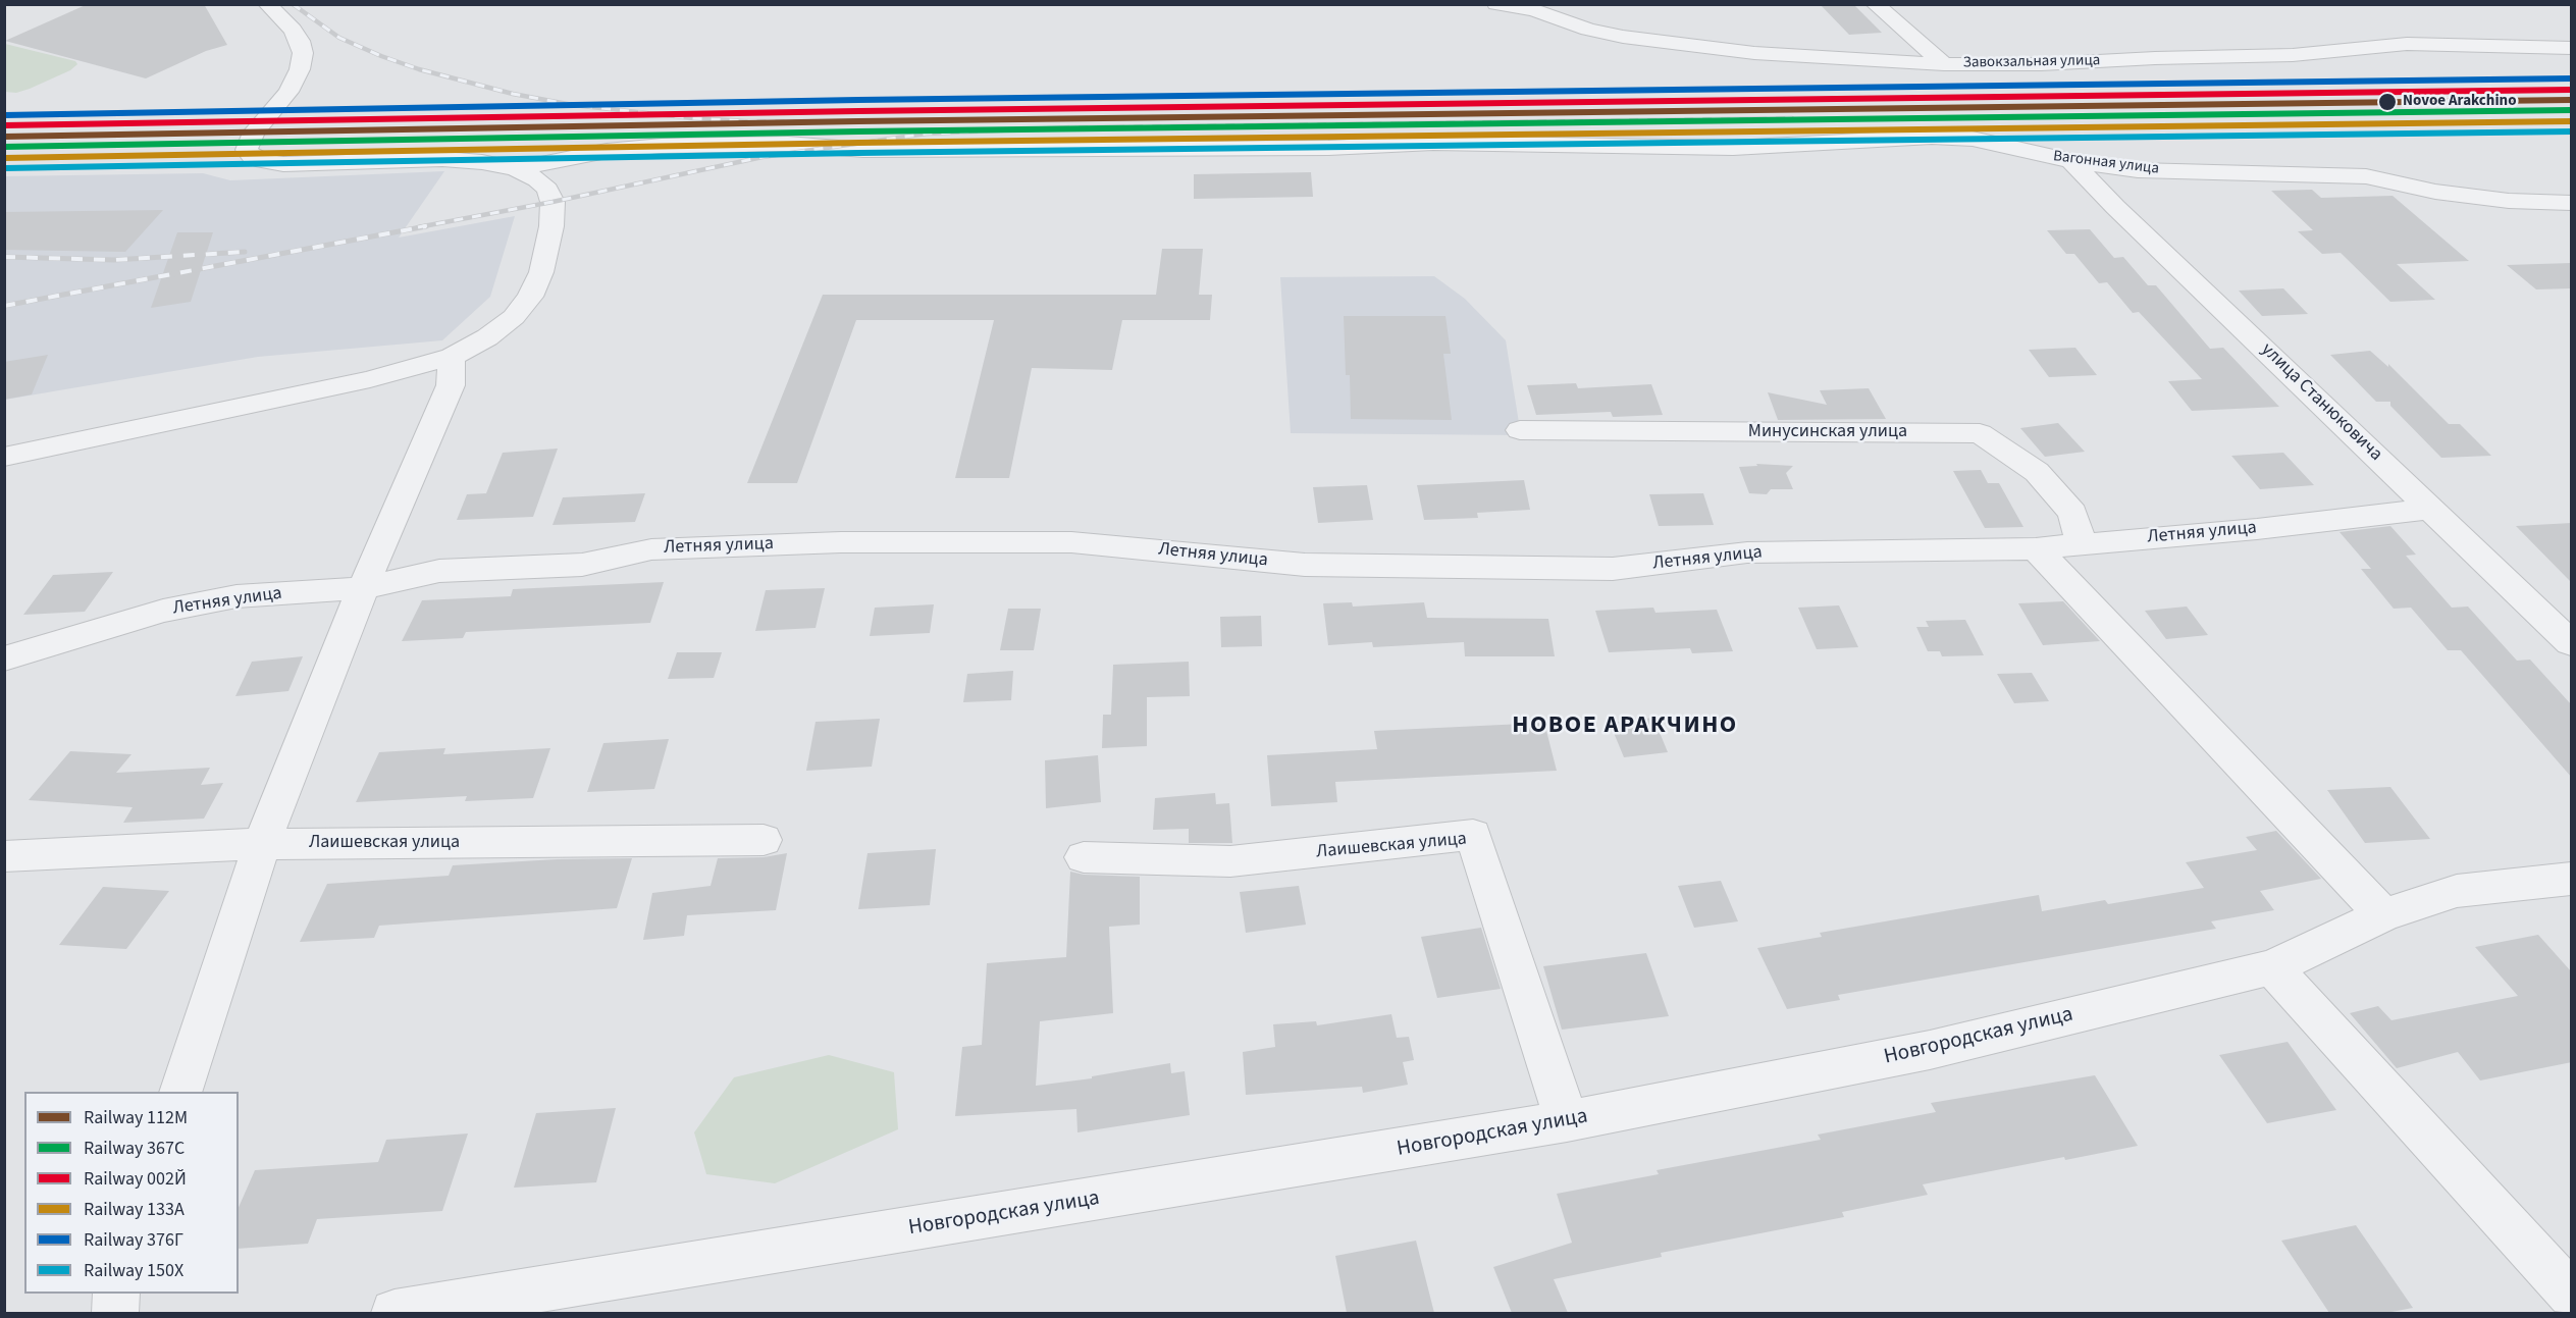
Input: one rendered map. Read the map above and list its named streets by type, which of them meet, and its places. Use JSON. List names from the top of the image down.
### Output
{
  "streets": {
    "street": [
      "Завокзальная улица",
      "Вагонная улица",
      "улица Станюковича",
      "Минусинская улица",
      "Летняя улица",
      "Лаишевская улица",
      "Новгородская улица"
    ]
  },
  "crossings": [
    ["Вагонная улица", "улица Станюковича"],
    ["улица Станюковича", "Летняя улица"],
    ["Минусинская улица", "Летняя улица"],
    ["Лаишевская улица", "Новгородская улица"]
  ],
  "districts": ["НОВОЕ АРАКЧИНО"],
  "places": ["Novoe Arakchino"],
  "lines": [
    "rail line 376Г",
    "rail line 002Й",
    "rail line 112М",
    "rail line 367С",
    "rail line 133А",
    "rail line 150Х"
  ],
  "legend": [
    "Railway 112М",
    "Railway 367С",
    "Railway 002Й",
    "Railway 133А",
    "Railway 376Г",
    "Railway 150Х"
  ]
}
